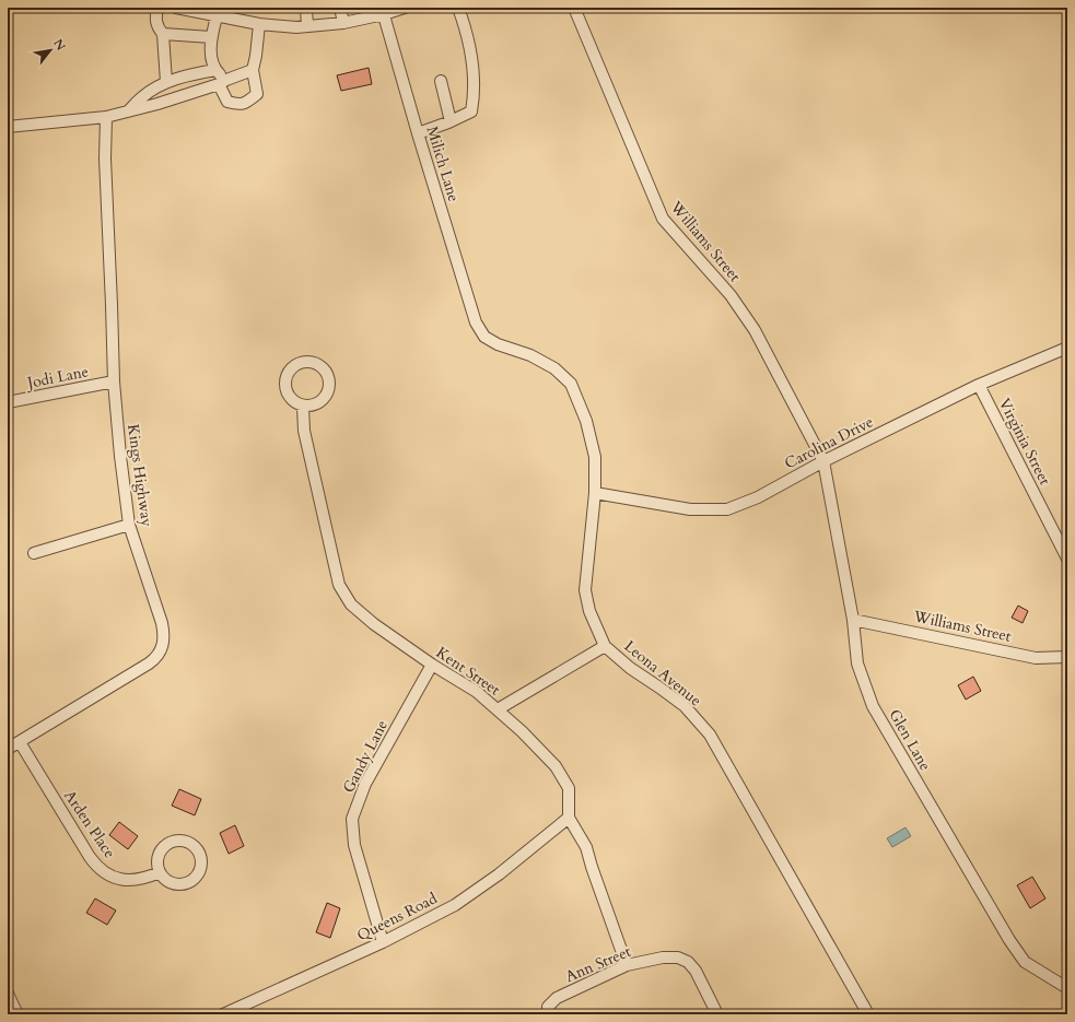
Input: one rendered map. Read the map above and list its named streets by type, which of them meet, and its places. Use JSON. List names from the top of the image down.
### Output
{
  "streets": {
    "street": [
      "Milich Lane",
      "Williams Street",
      "Jodi Lane",
      "Virginia Street",
      "Carolina Drive",
      "Kings Highway",
      "Kent Street",
      "Leona Avenue",
      "Glen Lane",
      "Gandy Lane",
      "Arden Place",
      "Queens Road",
      "Ann Street"
    ]
  },
  "crossings": [
    ["Milich Lane", "Leona Avenue"],
    ["Williams Street", "Carolina Drive"],
    ["Williams Street", "Glen Lane"],
    ["Jodi Lane", "Kings Highway"],
    ["Virginia Street", "Carolina Drive"],
    ["Carolina Drive", "Leona Avenue"],
    ["Carolina Drive", "Glen Lane"],
    ["Kings Highway", "Arden Place"],
    ["Kent Street", "Gandy Lane"],
    ["Kent Street", "Queens Road"],
    ["Gandy Lane", "Queens Road"]
  ],
  "north": "top right"
}
